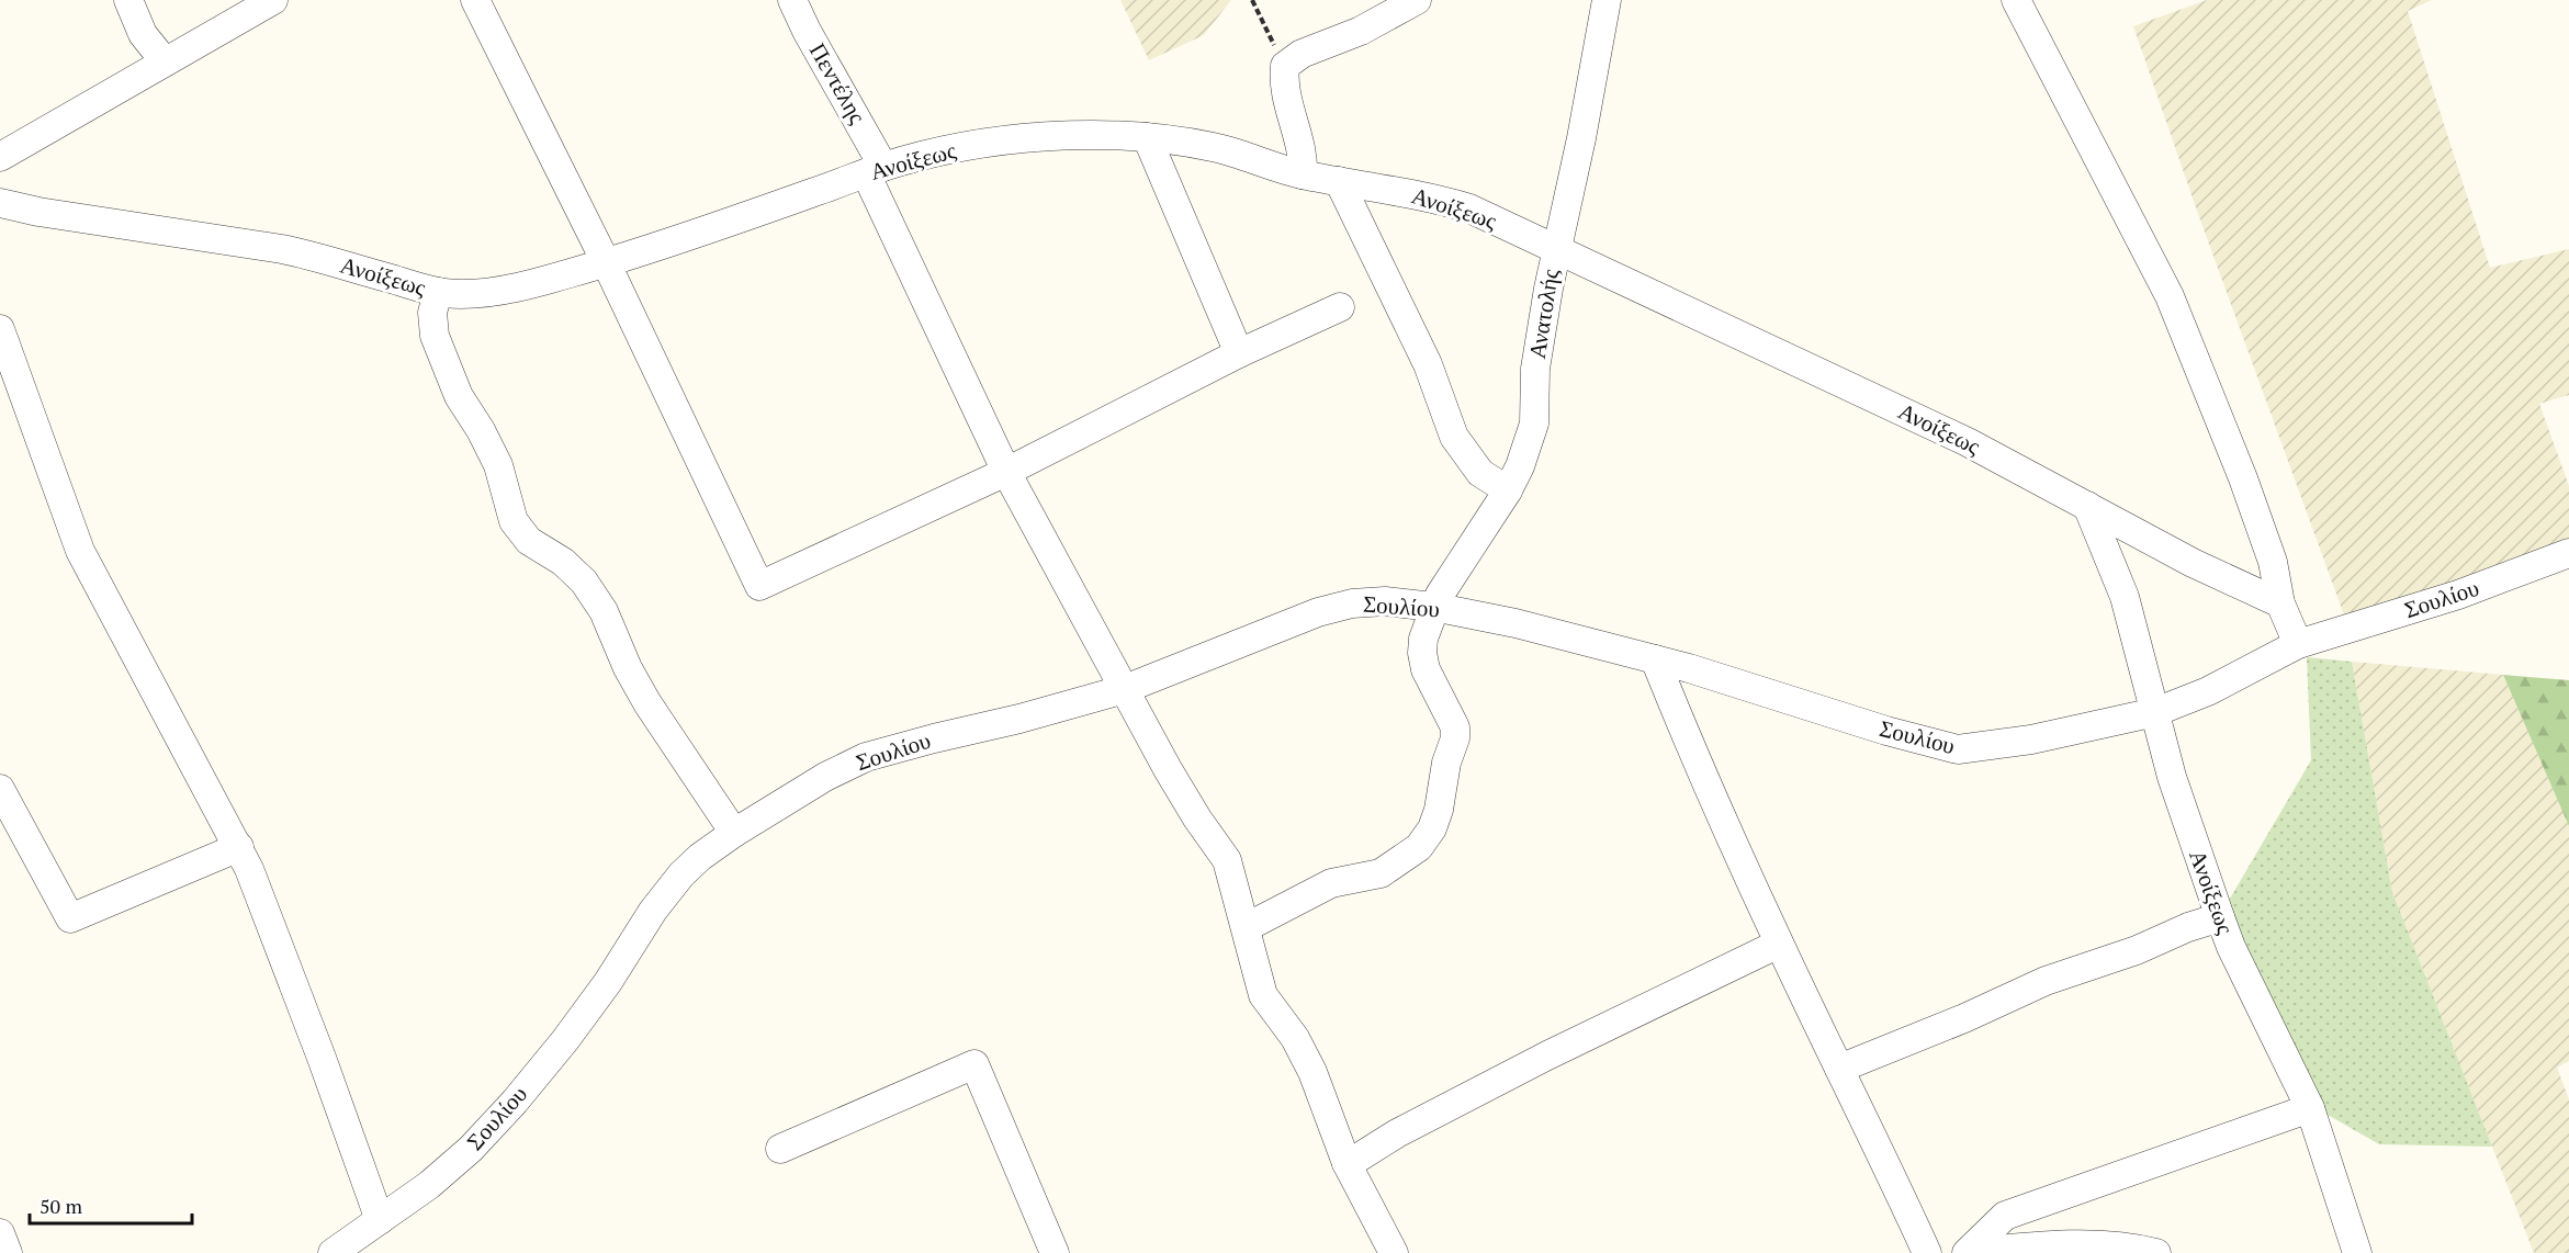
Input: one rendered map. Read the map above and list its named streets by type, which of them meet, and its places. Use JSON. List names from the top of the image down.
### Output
{
  "streets": {
    "street": [
      "Πεντέλης",
      "Ανοίξεως",
      "Ανατολής",
      "Σουλίου"
    ]
  },
  "crossings": [
    ["Πεντέλης", "Ανοίξεως"],
    ["Πεντέλης", "Ανατολής"],
    ["Πεντέλης", "Σουλίου"],
    ["Ανοίξεως", "Ανατολής"],
    ["Ανοίξεως", "Σουλίου"],
    ["Ανατολής", "Σουλίου"]
  ],
  "scale_bar": "50 m"
}
